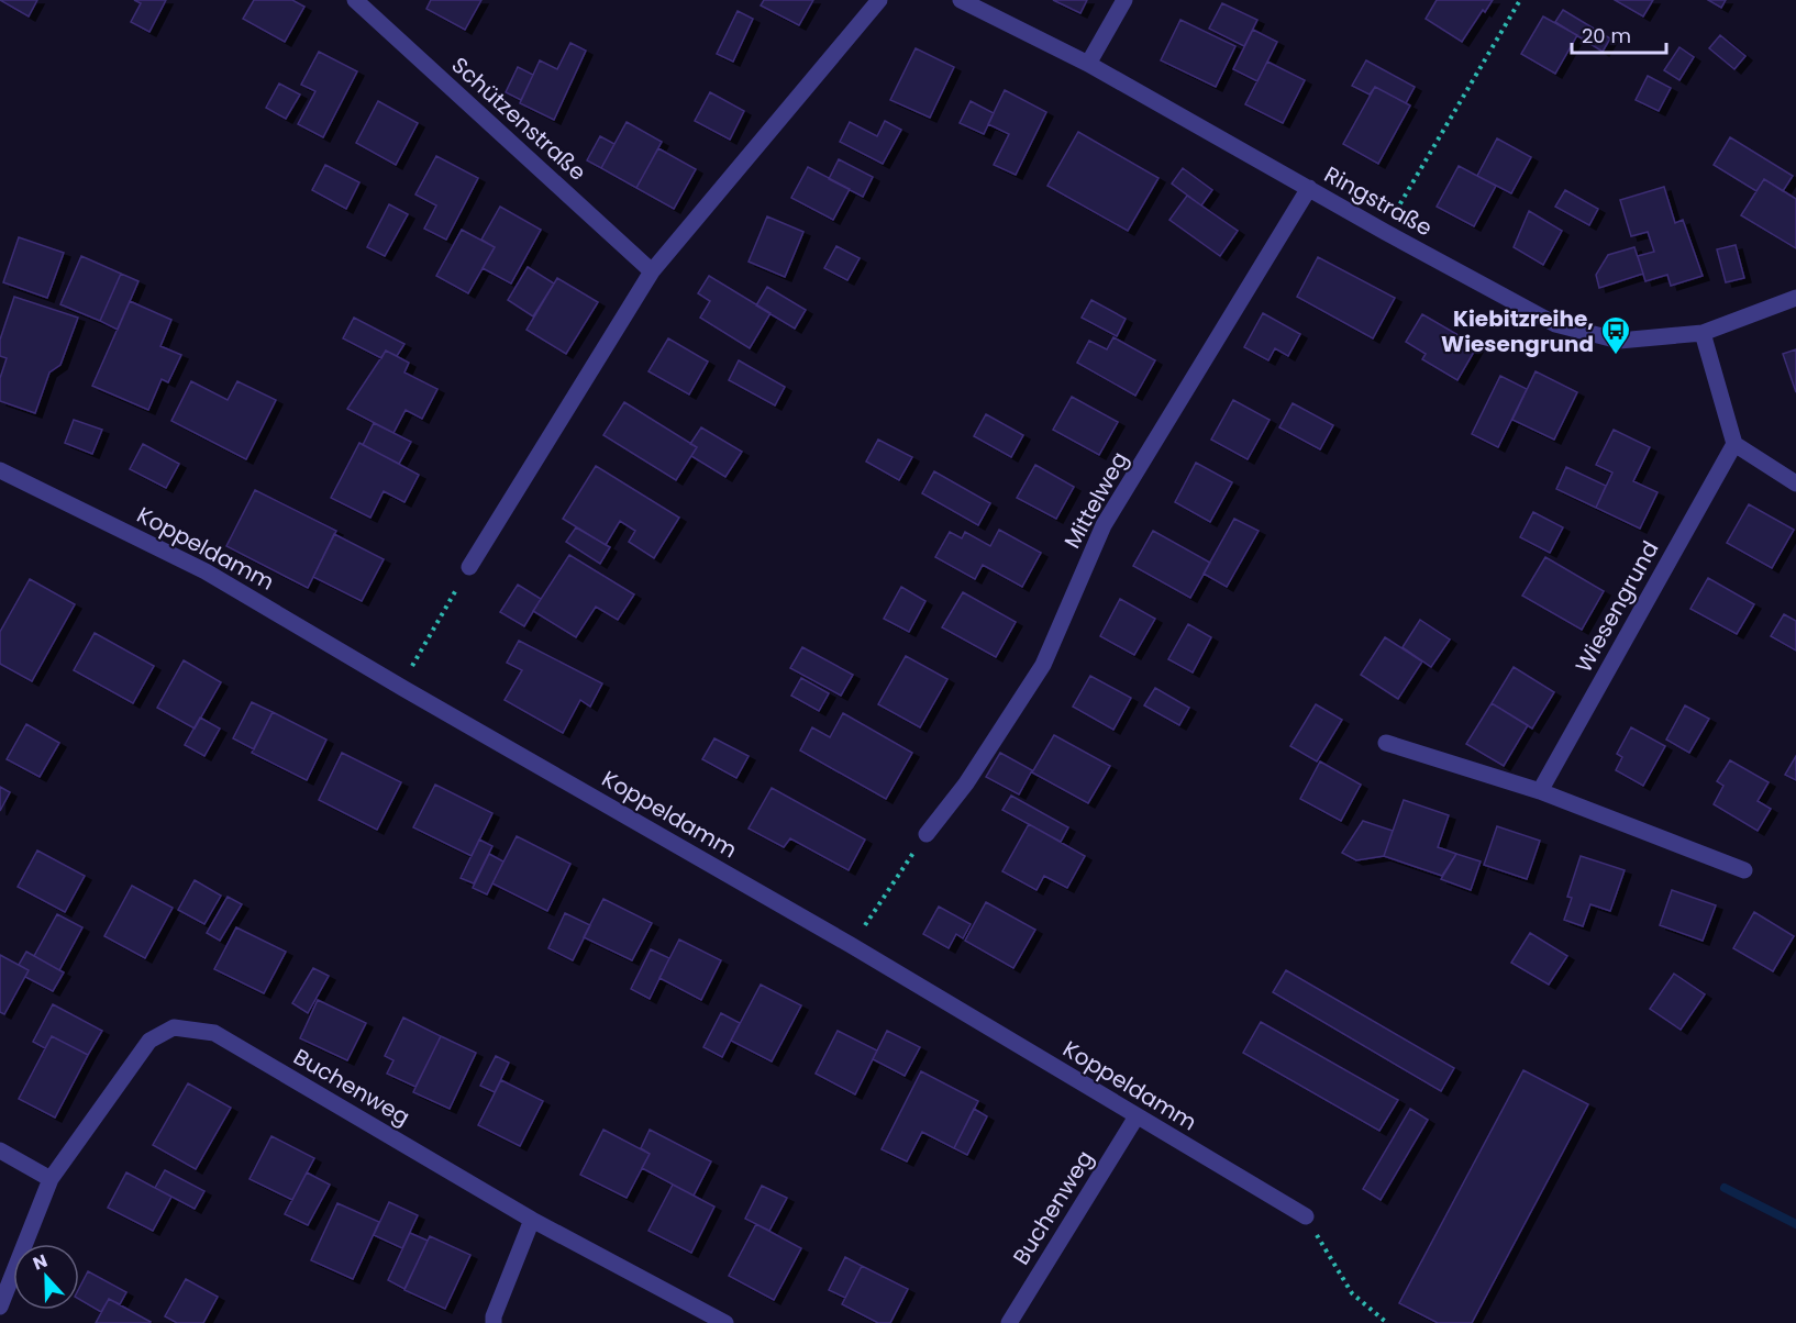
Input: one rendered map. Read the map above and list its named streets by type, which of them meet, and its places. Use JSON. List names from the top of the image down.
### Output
{
  "streets": {
    "street": [
      "Schützenstraße",
      "Ringstraße",
      "Mittelweg",
      "Koppeldamm",
      "Wiesengrund",
      "Buchenweg"
    ]
  },
  "crossings": [
    ["Ringstraße", "Mittelweg"],
    ["Koppeldamm", "Buchenweg"]
  ],
  "places": {
    "bus stop": ["Kiebitzreihe, Wiesengrund"]
  },
  "scale_bar": "20 m",
  "north": "top"
}
